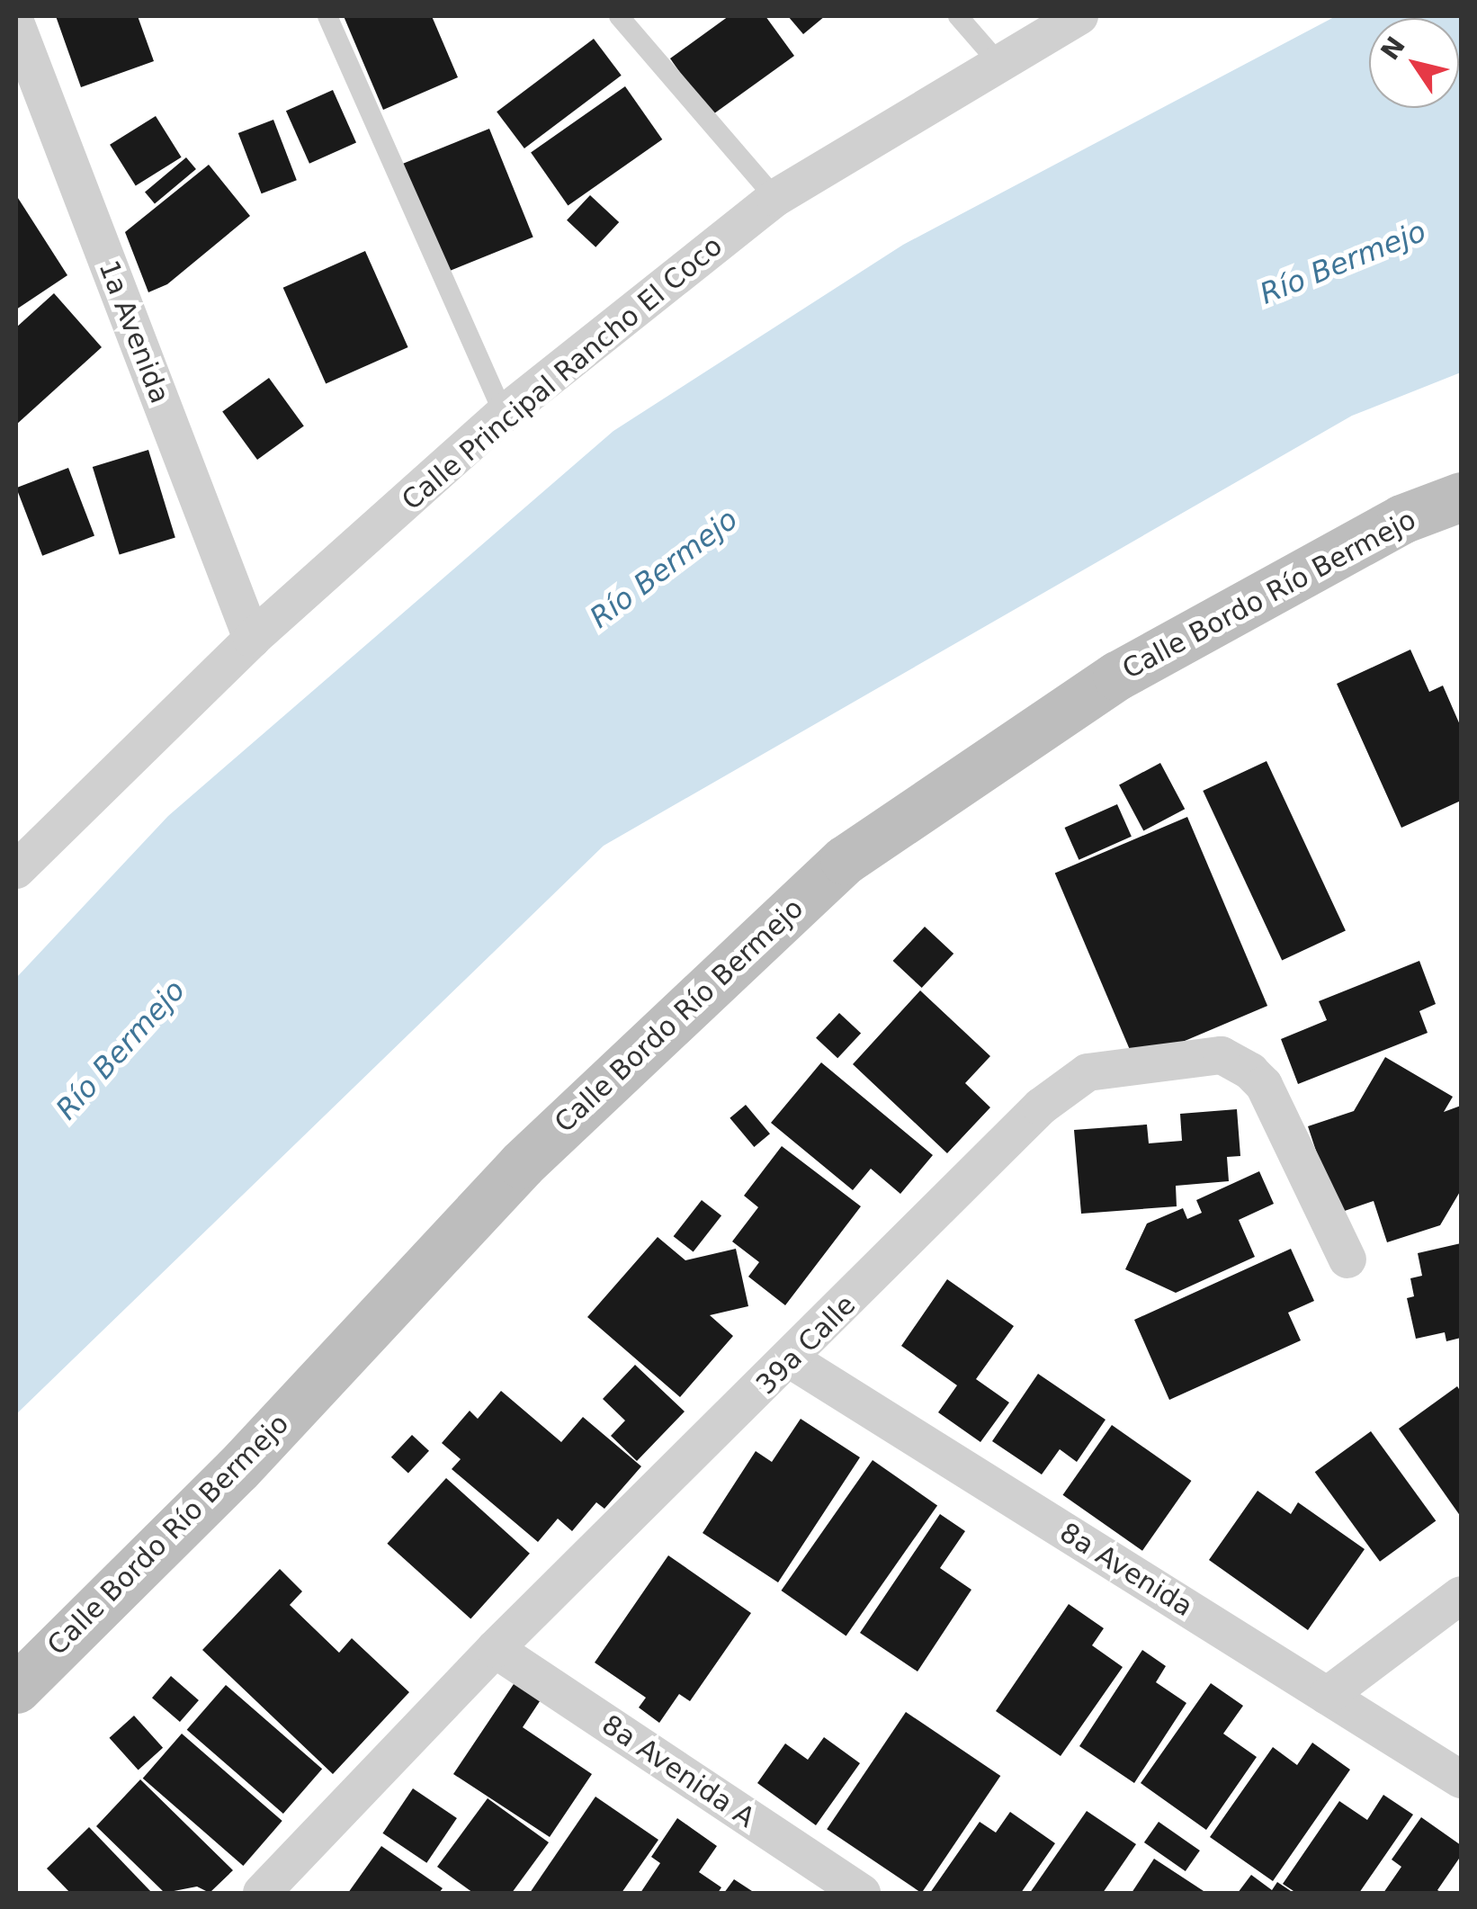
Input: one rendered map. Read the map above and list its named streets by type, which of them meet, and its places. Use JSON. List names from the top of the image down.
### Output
{
  "streets": {
    "main road": ["Calle Bordo Río Bermejo"],
    "street": [
      "1a Avenida",
      "Calle Principal Rancho El Coco",
      "39a Calle",
      "8a Avenida",
      "8a Avenida A"
    ]
  },
  "crossings": [
    ["1a Avenida", "Calle Principal Rancho El Coco"],
    ["39a Calle", "8a Avenida"],
    ["39a Calle", "8a Avenida A"]
  ],
  "water": ["Río Bermejo"],
  "north": "top left"
}
